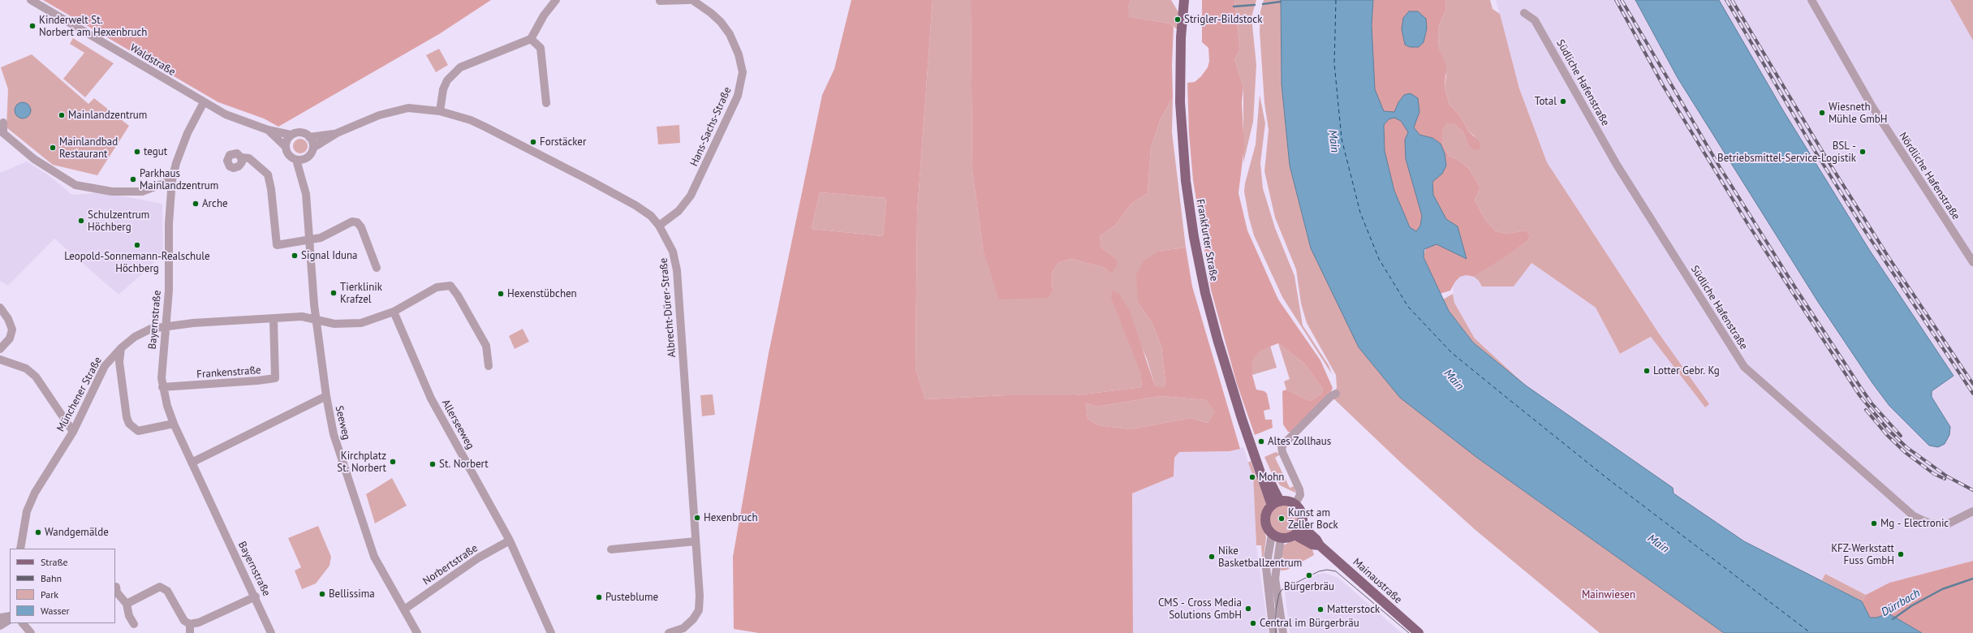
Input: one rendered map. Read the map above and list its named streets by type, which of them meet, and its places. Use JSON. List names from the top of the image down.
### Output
{
  "streets": {
    "main road": ["Frankfurter Straße", "Mainaustraße"],
    "street": [
      "Waldstraße",
      "Südliche Hafenstraße",
      "Hans-Sachs-Straße",
      "Nördliche Hafenstraße",
      "Albrecht-Dürer-Straße",
      "Bayernstraße",
      "Frankenstraße",
      "Münchener Straße",
      "Seeweg",
      "Allerseeweg",
      "Norbertstraße"
    ]
  },
  "crossings": [
    ["Waldstraße", "Albrecht-Dürer-Straße"],
    ["Waldstraße", "Bayernstraße"],
    ["Waldstraße", "Seeweg"],
    ["Hans-Sachs-Straße", "Albrecht-Dürer-Straße"],
    ["Frankfurter Straße", "Mainaustraße"],
    ["Albrecht-Dürer-Straße", "Seeweg"],
    ["Bayernstraße", "Frankenstraße"],
    ["Bayernstraße", "Münchener Straße"],
    ["Frankenstraße", "Münchener Straße"],
    ["Münchener Straße", "Seeweg"],
    ["Münchener Straße", "Allerseeweg"],
    ["Seeweg", "Norbertstraße"],
    ["Allerseeweg", "Norbertstraße"]
  ],
  "water": ["Main", "Dürrbach"],
  "parks": ["Mainwiesen"],
  "places": [
    "Strigler-Bildstock",
    "Kinderwelt St. Norbert am Hexenbruch",
    "Total",
    "Wiesneth Mühle GmbH",
    "Mainlandzentrum",
    "Forstäcker",
    "Mainlandbad Restaurant",
    "tegut",
    "BSL - Betriebsmittel-Service-Logistik",
    "Parkhaus Mainlandzentrum",
    "Arche",
    "Schulzentrum Höchberg",
    "Leopold-Sonnemann-Realschule Höchberg",
    "Signal Iduna",
    "Tierklinik Krafzel",
    "Hexenstübchen",
    "Lotter Gebr. Kg",
    "Altes Zollhaus",
    "Kirchplatz St. Norbert",
    "St. Norbert",
    "Mohn",
    "Hexenbruch",
    "Kunst am Zeller Bock",
    "Mg - Electronic",
    "Wandgemälde",
    "KFZ-Werkstatt Fuss GmbH",
    "Nike Basketballzentrum",
    "Bürgerbräu",
    "Bellissima",
    "Pusteblume",
    "CMS - Cross Media Solutions GmbH",
    "Matterstock",
    "Central im Bürgerbräu"
  ],
  "legend": [
    "Straße",
    "Bahn",
    "Park",
    "Wasser"
  ]
}
